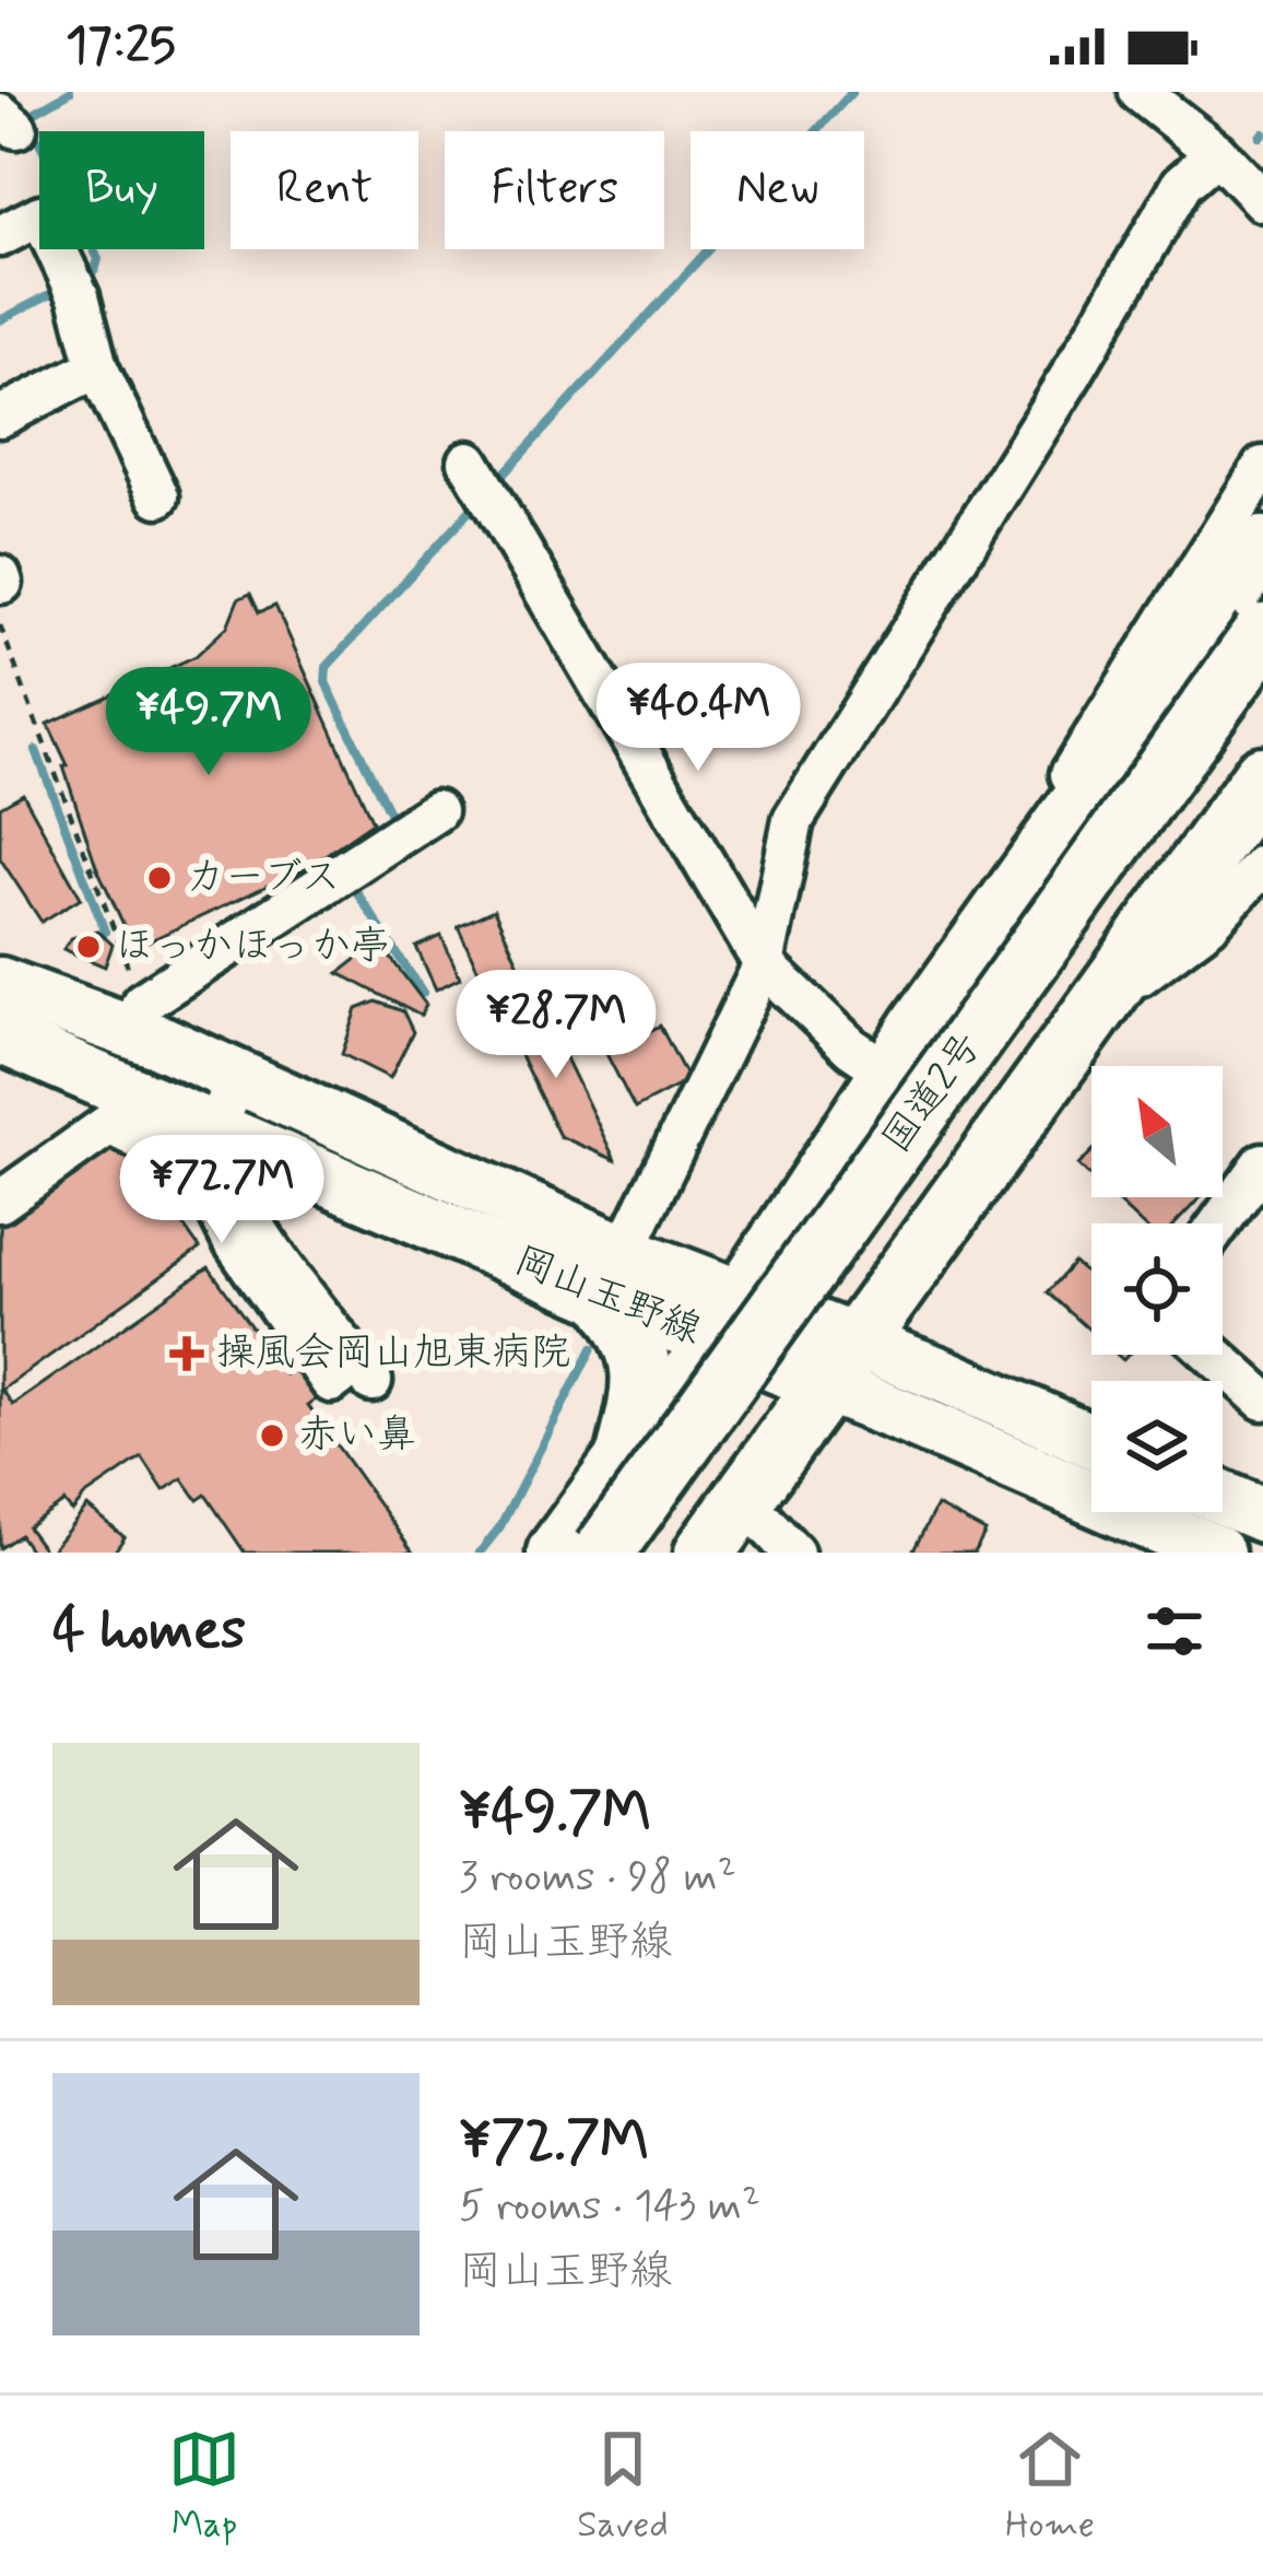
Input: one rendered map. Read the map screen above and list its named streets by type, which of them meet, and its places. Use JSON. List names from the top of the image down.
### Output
{
  "streets": {
    "highway": ["国道2号"],
    "main road": ["岡山玉野線"]
  },
  "places": {
    "other": ["カーブス", "ほっかほっか亭", "赤い鼻"],
    "health": ["操風会岡山旭東病院"]
  },
  "north": "top left",
  "page": {
    "status": "17:25",
    "chip": [
      "Buy",
      "Rent",
      "Filters",
      "New"
    ],
    "price": [
      "¥40.4M",
      "¥49.7M",
      "¥28.7M",
      "¥72.7M"
    ],
    "heading": "4 homes",
    "list": [
      {
        "name": "¥49.7M",
        "note": "3 rooms · 98 m² · 岡山玉野線"
      },
      {
        "name": "¥72.7M",
        "note": "5 rooms · 143 m² · 岡山玉野線"
      }
    ],
    "tabs": ["Map", "Saved", "Home"]
  }
}
